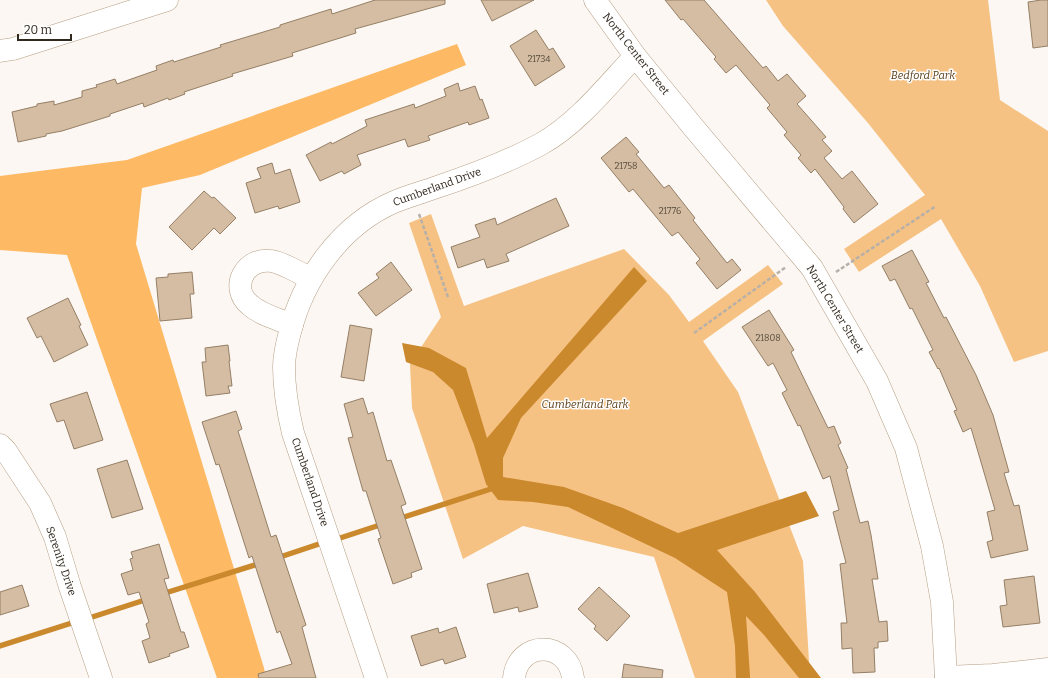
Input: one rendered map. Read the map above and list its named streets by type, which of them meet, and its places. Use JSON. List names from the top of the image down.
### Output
{
  "streets": {
    "street": ["North Center Street", "Cumberland Drive", "Serenity Drive"]
  },
  "crossings": [
    ["North Center Street", "Cumberland Drive"]
  ],
  "parks": ["Bedford Park", "Cumberland Park"],
  "house_numbers": [
    "21734",
    "21758",
    "21776",
    "21808"
  ],
  "scale_bar": "20 m"
}
